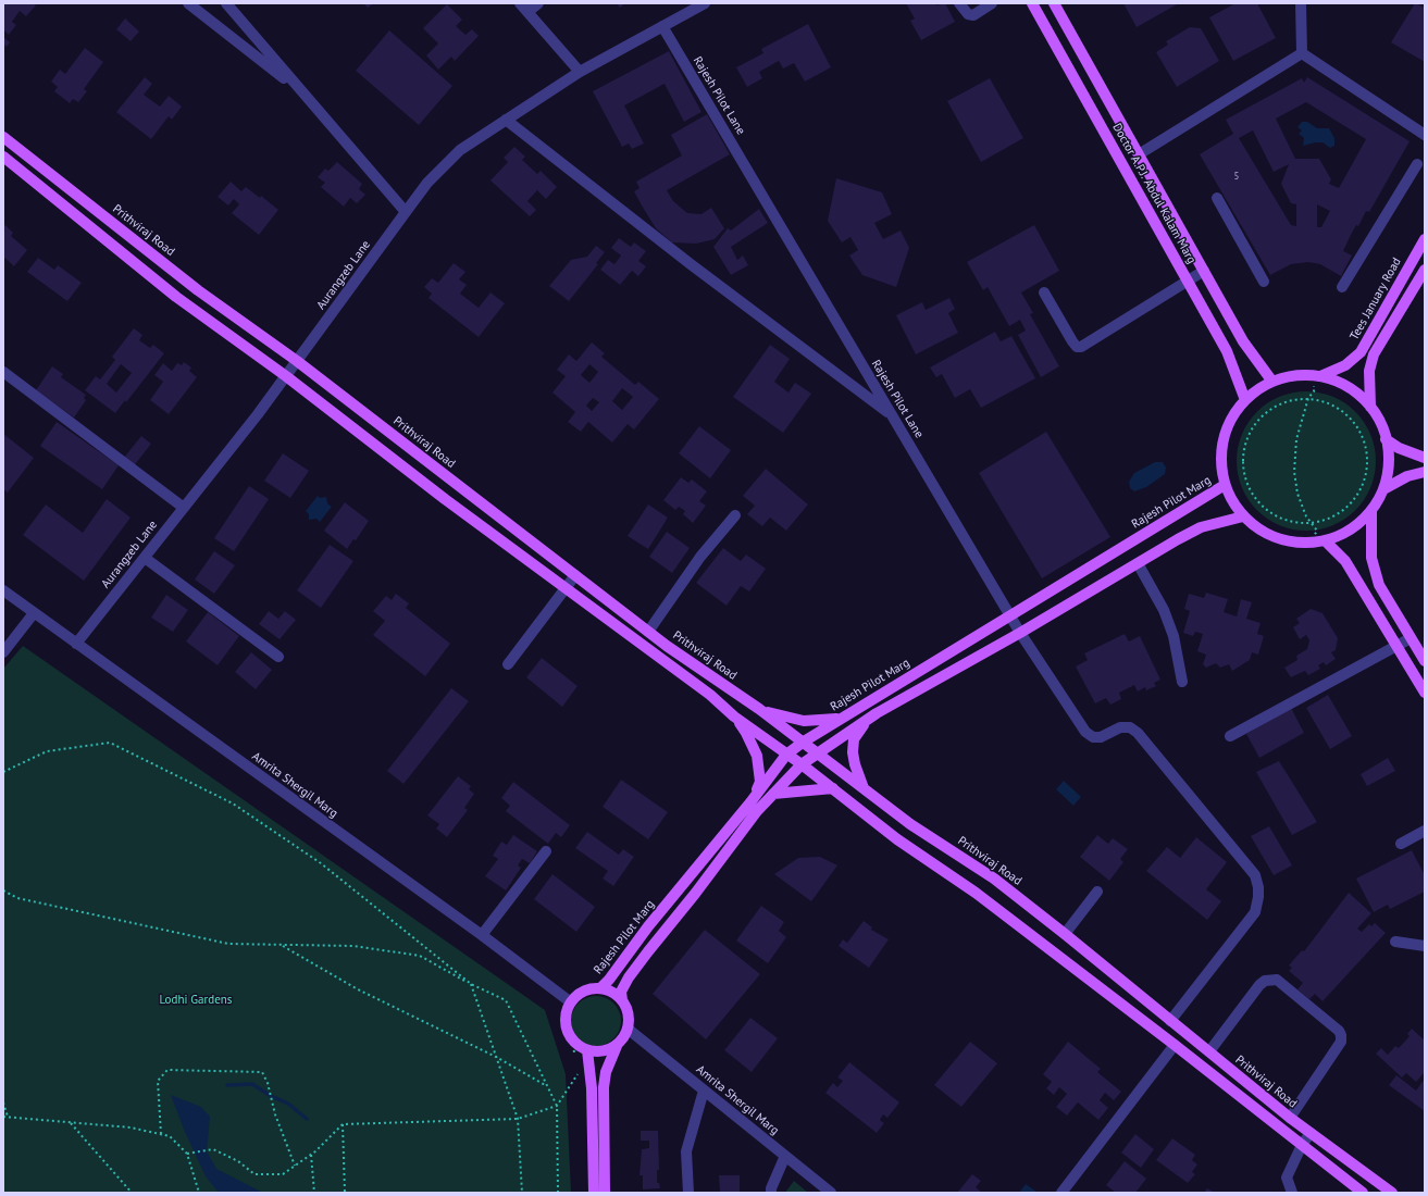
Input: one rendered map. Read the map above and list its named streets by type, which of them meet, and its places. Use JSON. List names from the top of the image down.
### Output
{
  "streets": {
    "main road": [
      "Doctor A.P.J. Abdul Kalam Marg",
      "Prithviraj Road",
      "Tees January Road",
      "Rajesh Pilot Marg"
    ],
    "street": ["Rajesh Pilot Lane", "Aurangzeb Lane", "Amrita Shergil Marg"]
  },
  "crossings": [
    ["Rajesh Pilot Lane", "Prithviraj Road"],
    ["Rajesh Pilot Lane", "Aurangzeb Lane"],
    ["Rajesh Pilot Lane", "Rajesh Pilot Marg"],
    ["Prithviraj Road", "Aurangzeb Lane"],
    ["Prithviraj Road", "Rajesh Pilot Marg"],
    ["Aurangzeb Lane", "Amrita Shergil Marg"],
    ["Rajesh Pilot Marg", "Amrita Shergil Marg"]
  ],
  "parks": ["Lodhi Gardens"],
  "house_numbers": ["5"]
}
